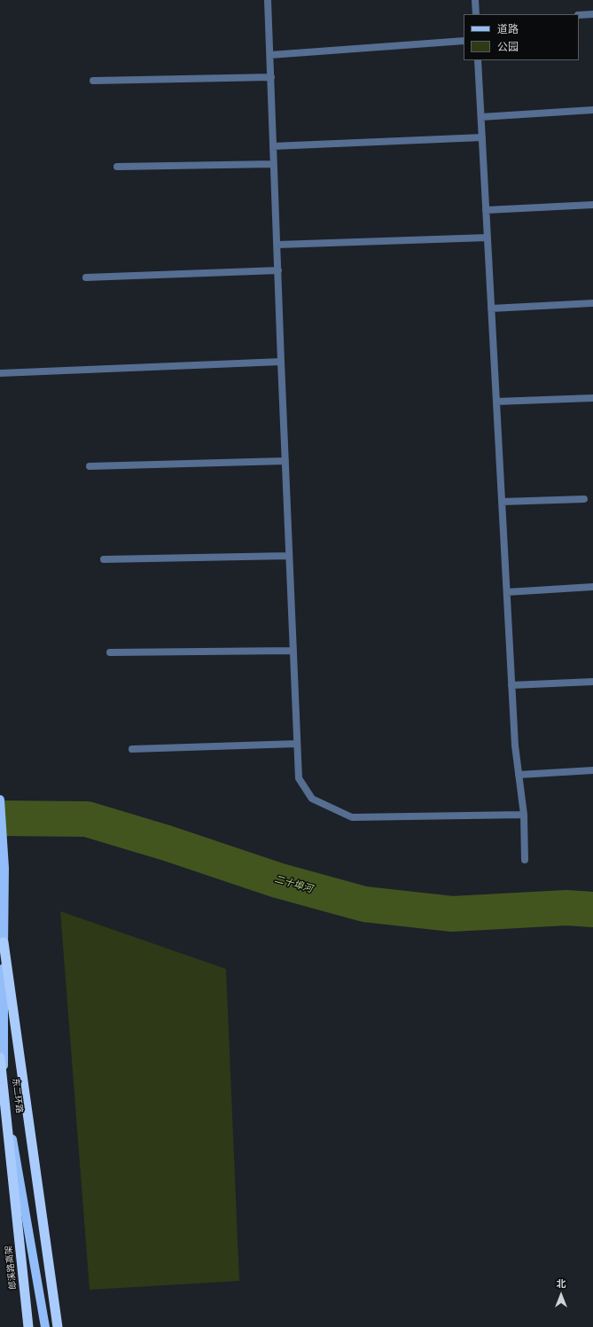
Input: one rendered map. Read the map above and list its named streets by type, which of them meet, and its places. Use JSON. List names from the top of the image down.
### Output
{
  "streets": {
    "highway": ["郎溪路高架"],
    "main road": ["东二环路"]
  },
  "water": ["二十埠河"],
  "legend": ["道路", "公园"],
  "north": "top"
}
